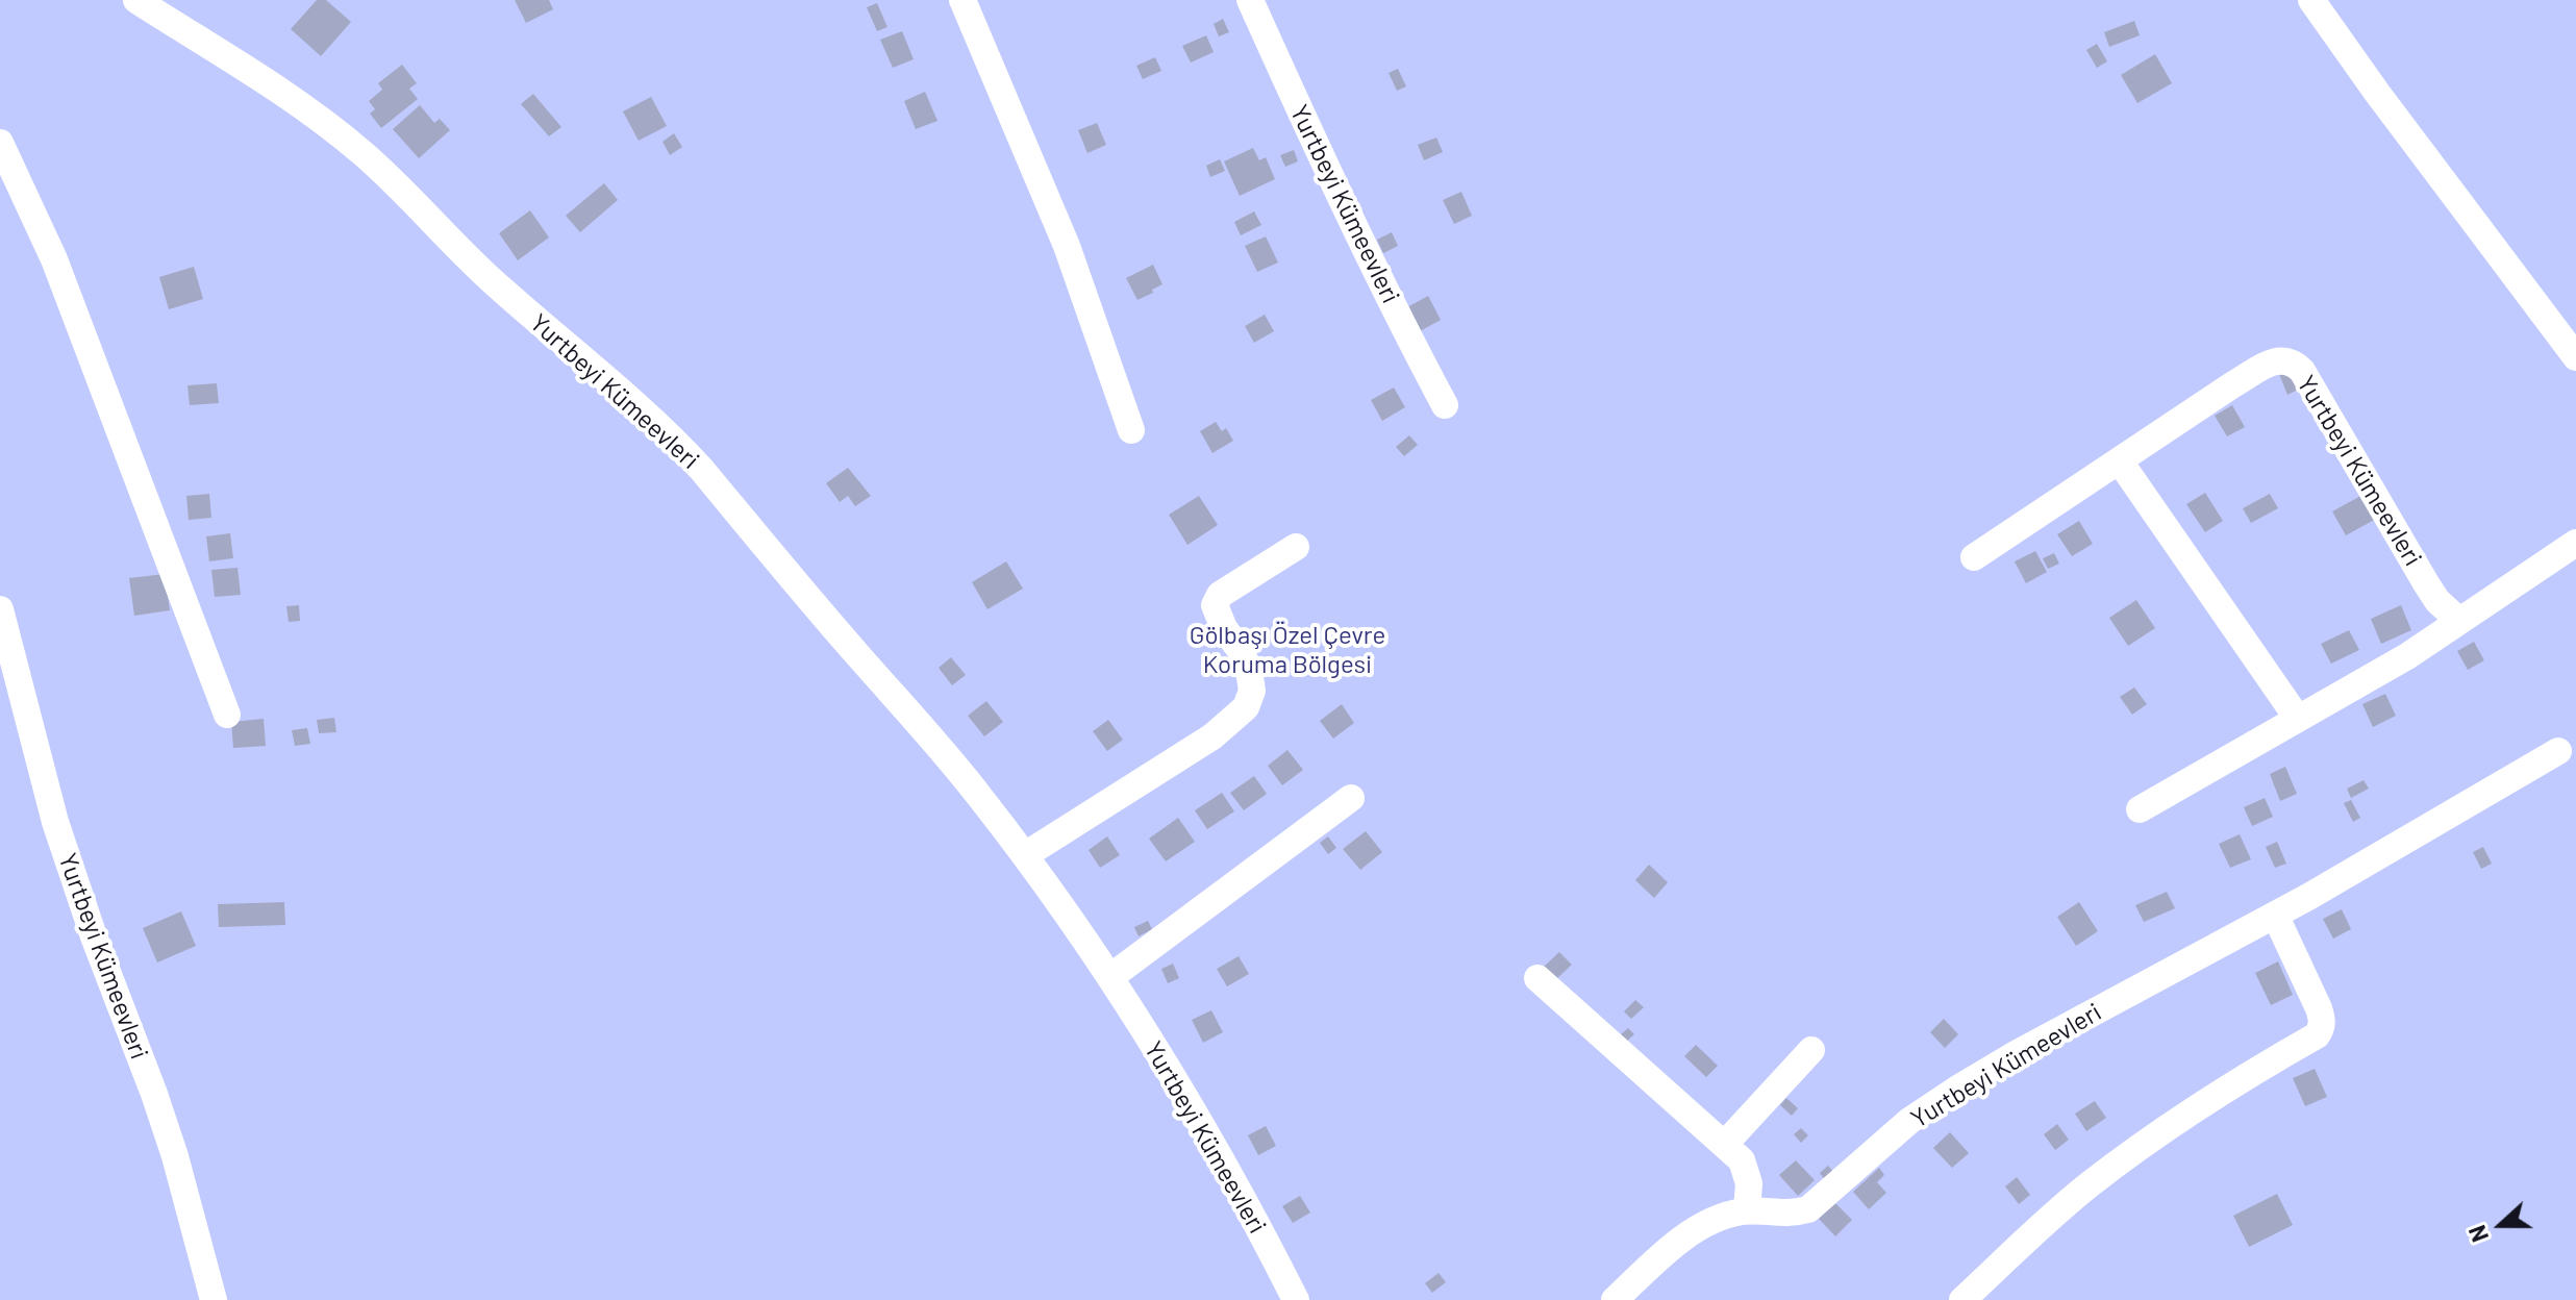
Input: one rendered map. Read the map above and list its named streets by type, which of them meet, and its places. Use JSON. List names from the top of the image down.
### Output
{
  "streets": {
    "street": ["Yurtbeyi Kümeevleri"]
  },
  "parks": ["Gölbaşı Özel Çevre Koruma Bölgesi"],
  "north": "left"
}
